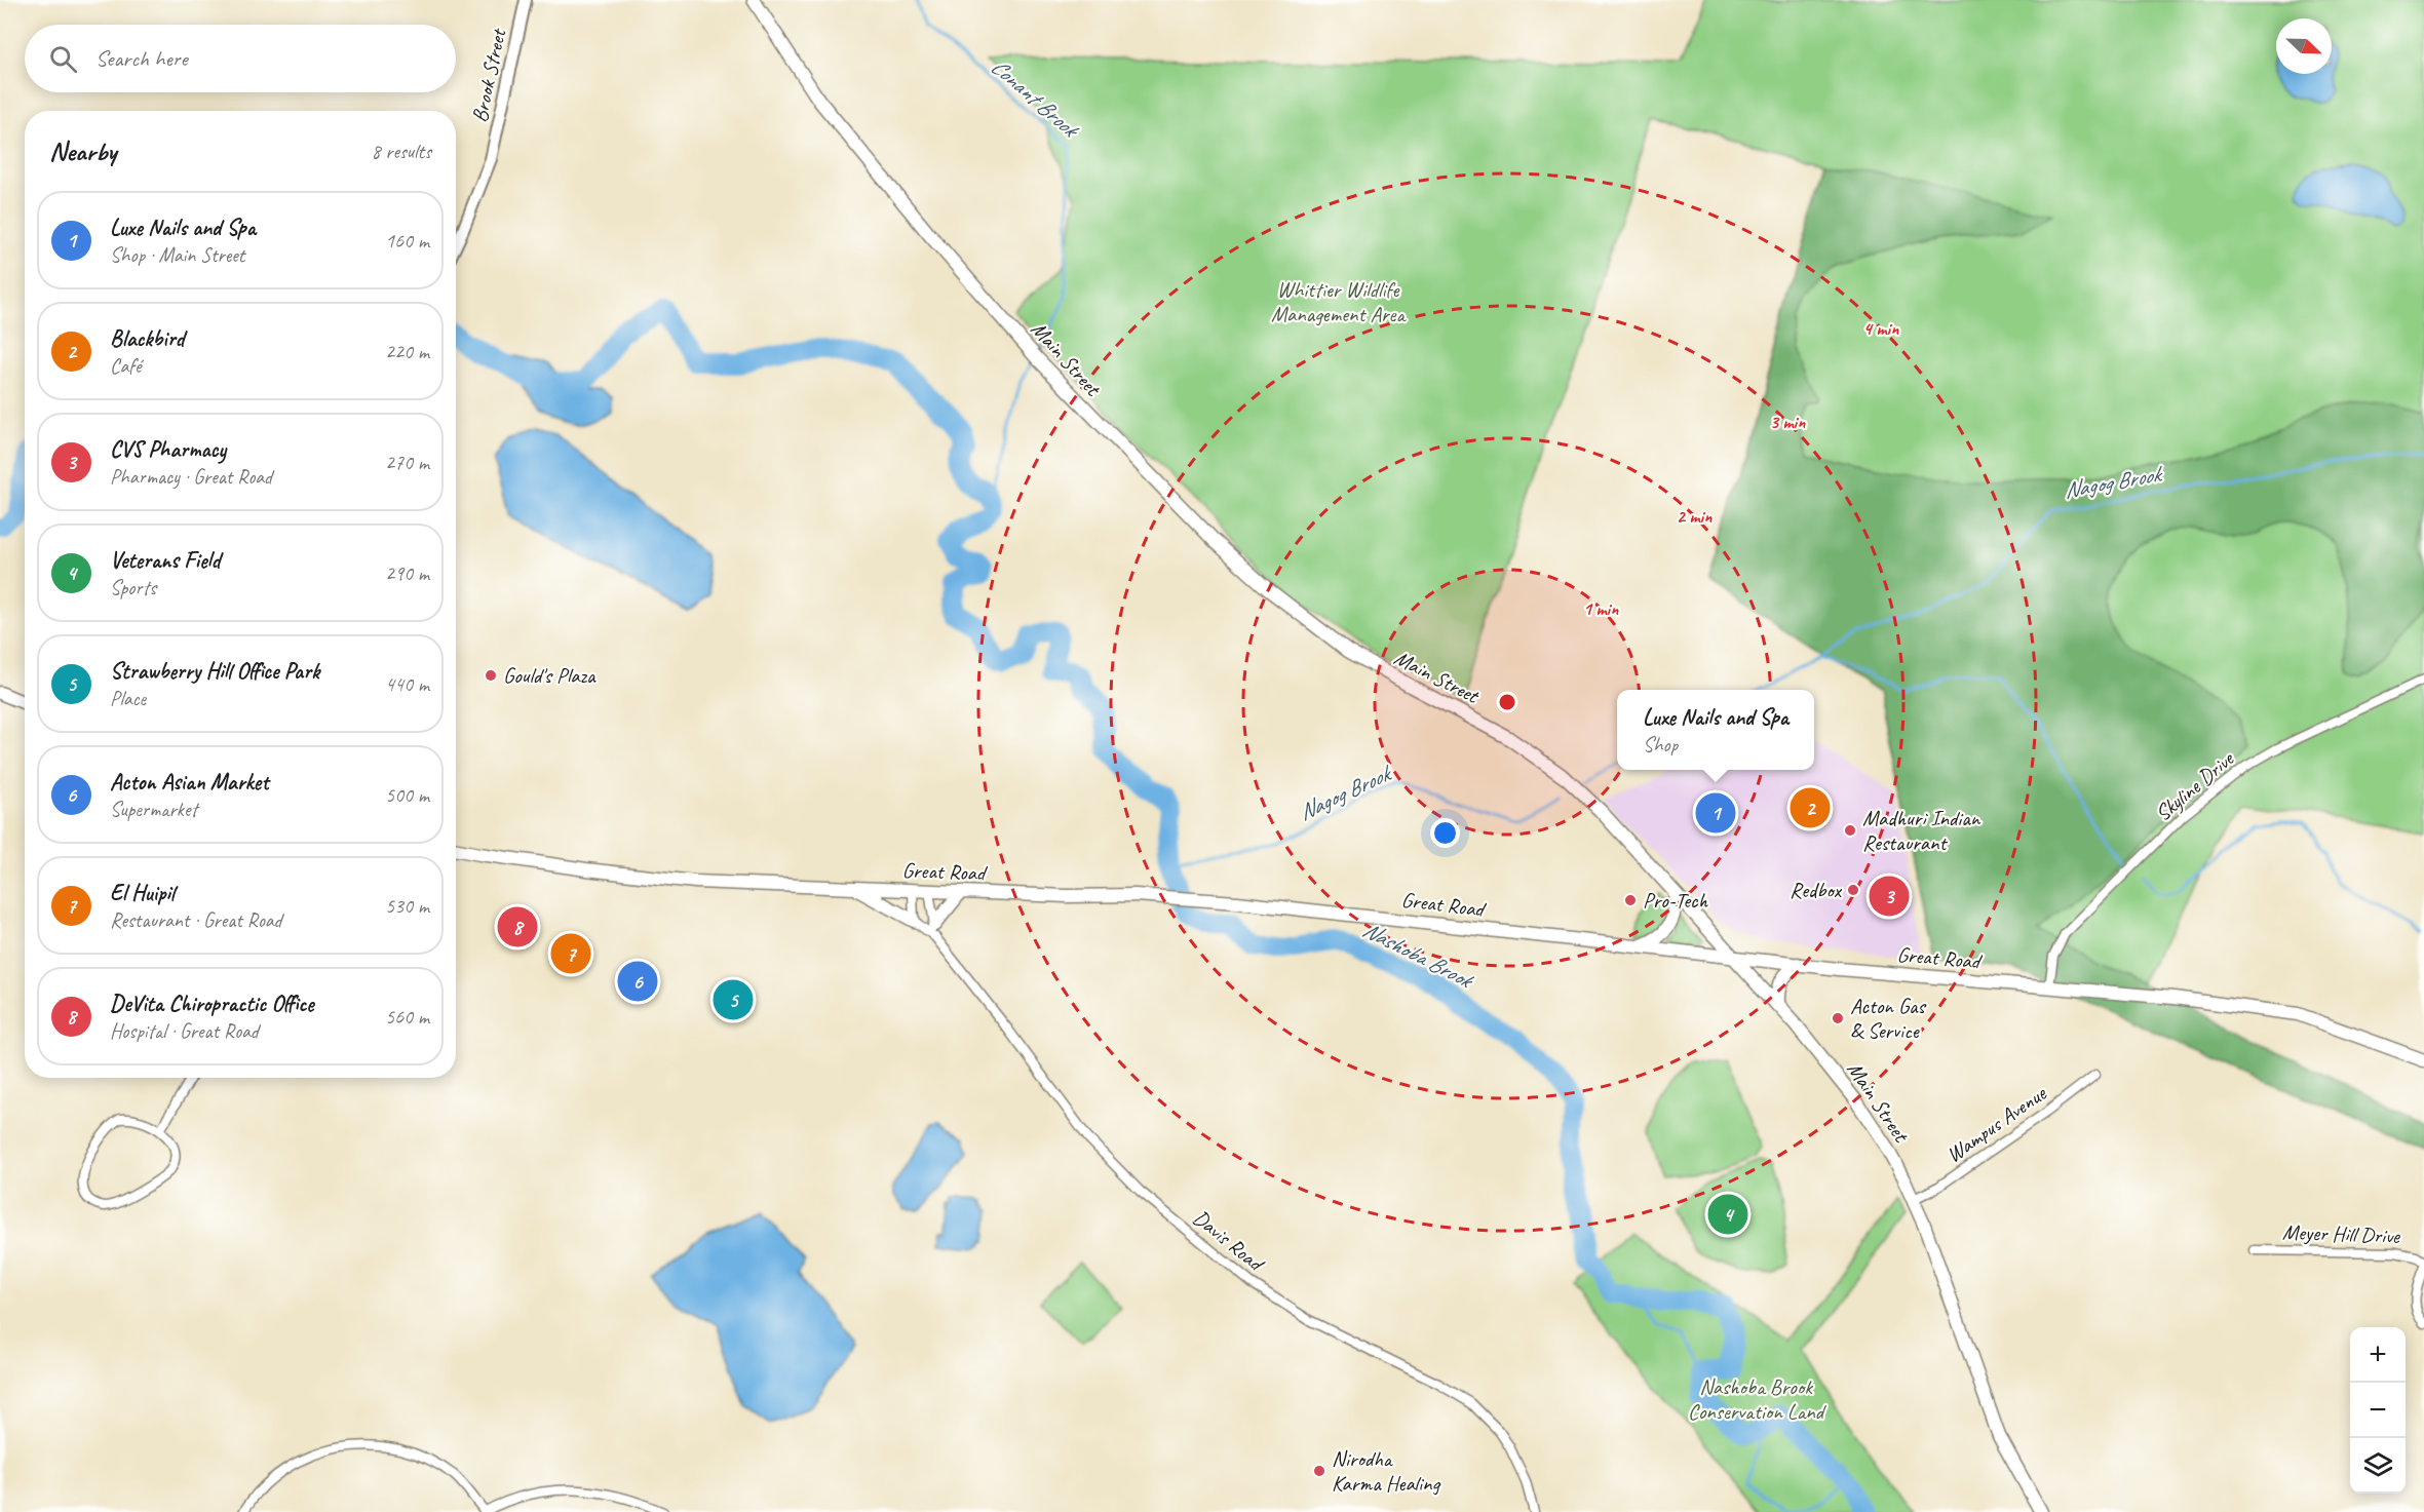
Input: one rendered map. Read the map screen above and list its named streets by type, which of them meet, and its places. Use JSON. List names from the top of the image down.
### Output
{
  "streets": {
    "main road": ["Main Street", "Great Road"],
    "street": [
      "Brook Street",
      "Skyline Drive",
      "Wampus Avenue",
      "Meyer Hill Drive",
      "Davis Road"
    ]
  },
  "crossings": [
    ["Main Street", "Great Road"],
    ["Main Street", "Wampus Avenue"],
    ["Skyline Drive", "Great Road"],
    ["Great Road", "Davis Road"]
  ],
  "water": ["Conant Brook", "Nagog Brook", "Nashoba Brook"],
  "parks": ["Whittier Wildlife Management Area", "Nashoba Brook Conservation Land"],
  "places": [
    "Gould's Plaza",
    "Madhuri Indian Restaurant",
    "Redbox",
    "Pro-Tech",
    "Acton Gas & Service",
    "Nirodha Karma Healing"
  ],
  "north": "bottom right",
  "page": {
    "search": "Search here",
    "heading": ["Nearby", "8 results"],
    "list": [
      {
        "mark": "1",
        "name": "Luxe Nails and Spa",
        "note": "Shop · Main Street",
        "value": "160 m"
      },
      {
        "mark": "2",
        "name": "Blackbird",
        "note": "Café",
        "value": "220 m"
      },
      {
        "mark": "3",
        "name": "CVS Pharmacy",
        "note": "Pharmacy · Great Road",
        "value": "270 m"
      },
      {
        "mark": "4",
        "name": "Veterans Field",
        "note": "Sports",
        "value": "290 m"
      },
      {
        "mark": "5",
        "name": "Strawberry Hill Office Park",
        "note": "Place",
        "value": "440 m"
      },
      {
        "mark": "6",
        "name": "Acton Asian Market",
        "note": "Supermarket",
        "value": "500 m"
      },
      {
        "mark": "7",
        "name": "El Huipil",
        "note": "Restaurant · Great Road",
        "value": "530 m"
      },
      {
        "mark": "8",
        "name": "DeVita Chiropractic Office",
        "note": "Hospital · Great Road",
        "value": "560 m"
      }
    ],
    "popup": ["Luxe Nails and Spa", "Shop"],
    "pins": [
      "2",
      "1",
      "3",
      "8",
      "7",
      "6",
      "5",
      "4"
    ],
    "map_buttons": ["+", "−"]
  },
  "rings": [
    "4 min",
    "3 min",
    "2 min",
    "1 min"
  ]
}
